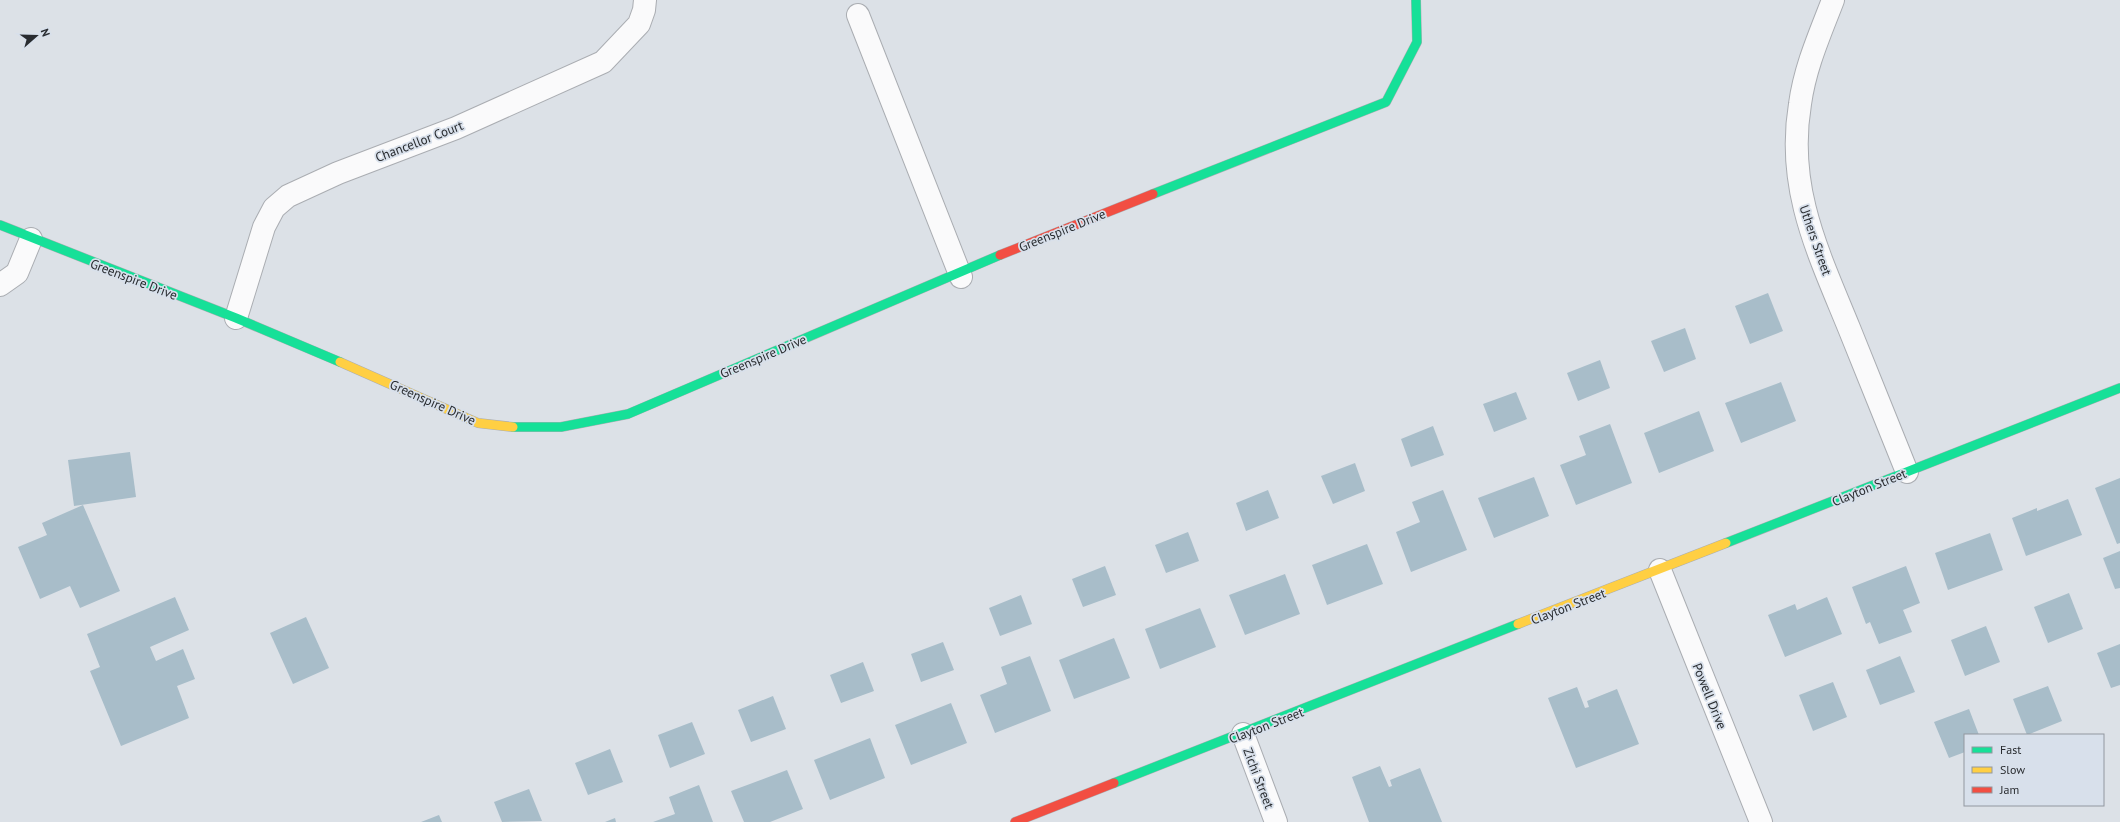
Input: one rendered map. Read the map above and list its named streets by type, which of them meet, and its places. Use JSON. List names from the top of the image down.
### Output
{
  "streets": {
    "street": [
      "Chancellor Court",
      "Greenspire Drive",
      "Uthers Street",
      "Clayton Street",
      "Powell Drive",
      "Zichi Street"
    ]
  },
  "crossings": [
    ["Chancellor Court", "Greenspire Drive"],
    ["Uthers Street", "Clayton Street"],
    ["Clayton Street", "Powell Drive"],
    ["Clayton Street", "Zichi Street"]
  ],
  "legend": ["Fast", "Slow", "Jam"],
  "north": "right"
}
